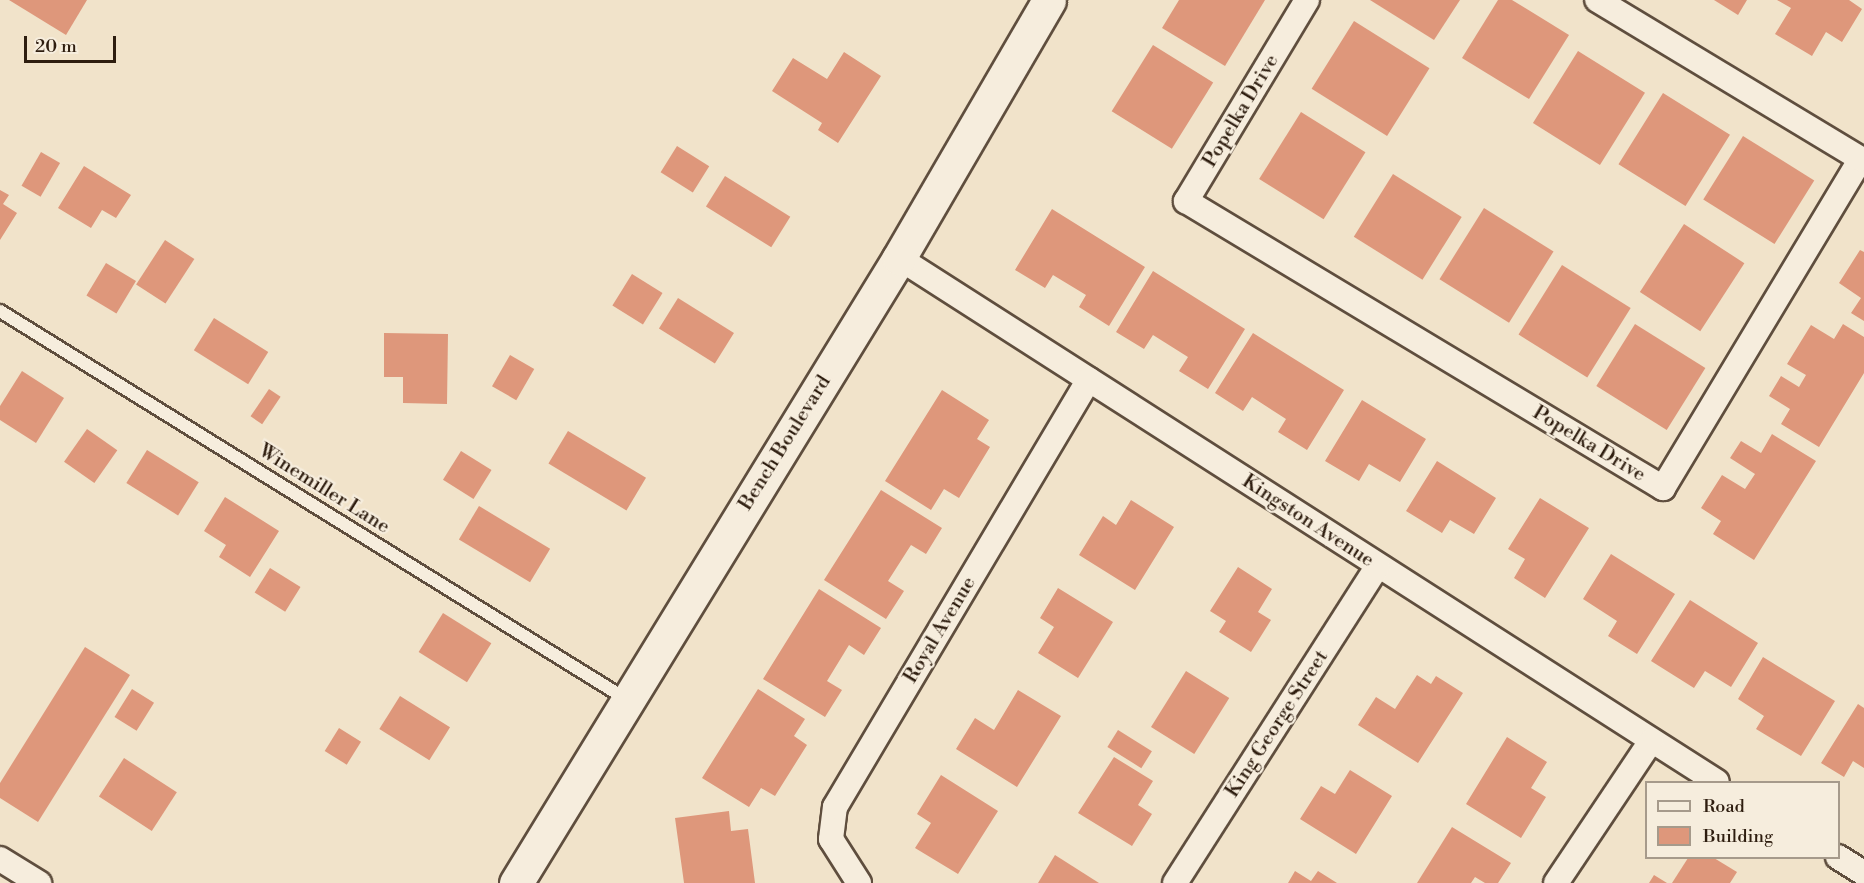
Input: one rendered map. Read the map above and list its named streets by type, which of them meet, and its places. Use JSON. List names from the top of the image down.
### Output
{
  "streets": {
    "main road": ["Bench Boulevard"],
    "street": [
      "Popelka Drive",
      "Kingston Avenue",
      "Royal Avenue",
      "King George Street"
    ],
    "lane": ["Winemiller Lane"]
  },
  "crossings": [
    ["Bench Boulevard", "Winemiller Lane"],
    ["Bench Boulevard", "Kingston Avenue"],
    ["Kingston Avenue", "Royal Avenue"],
    ["Kingston Avenue", "King George Street"]
  ],
  "legend": ["Road", "Building"],
  "scale_bar": "20 m"
}
